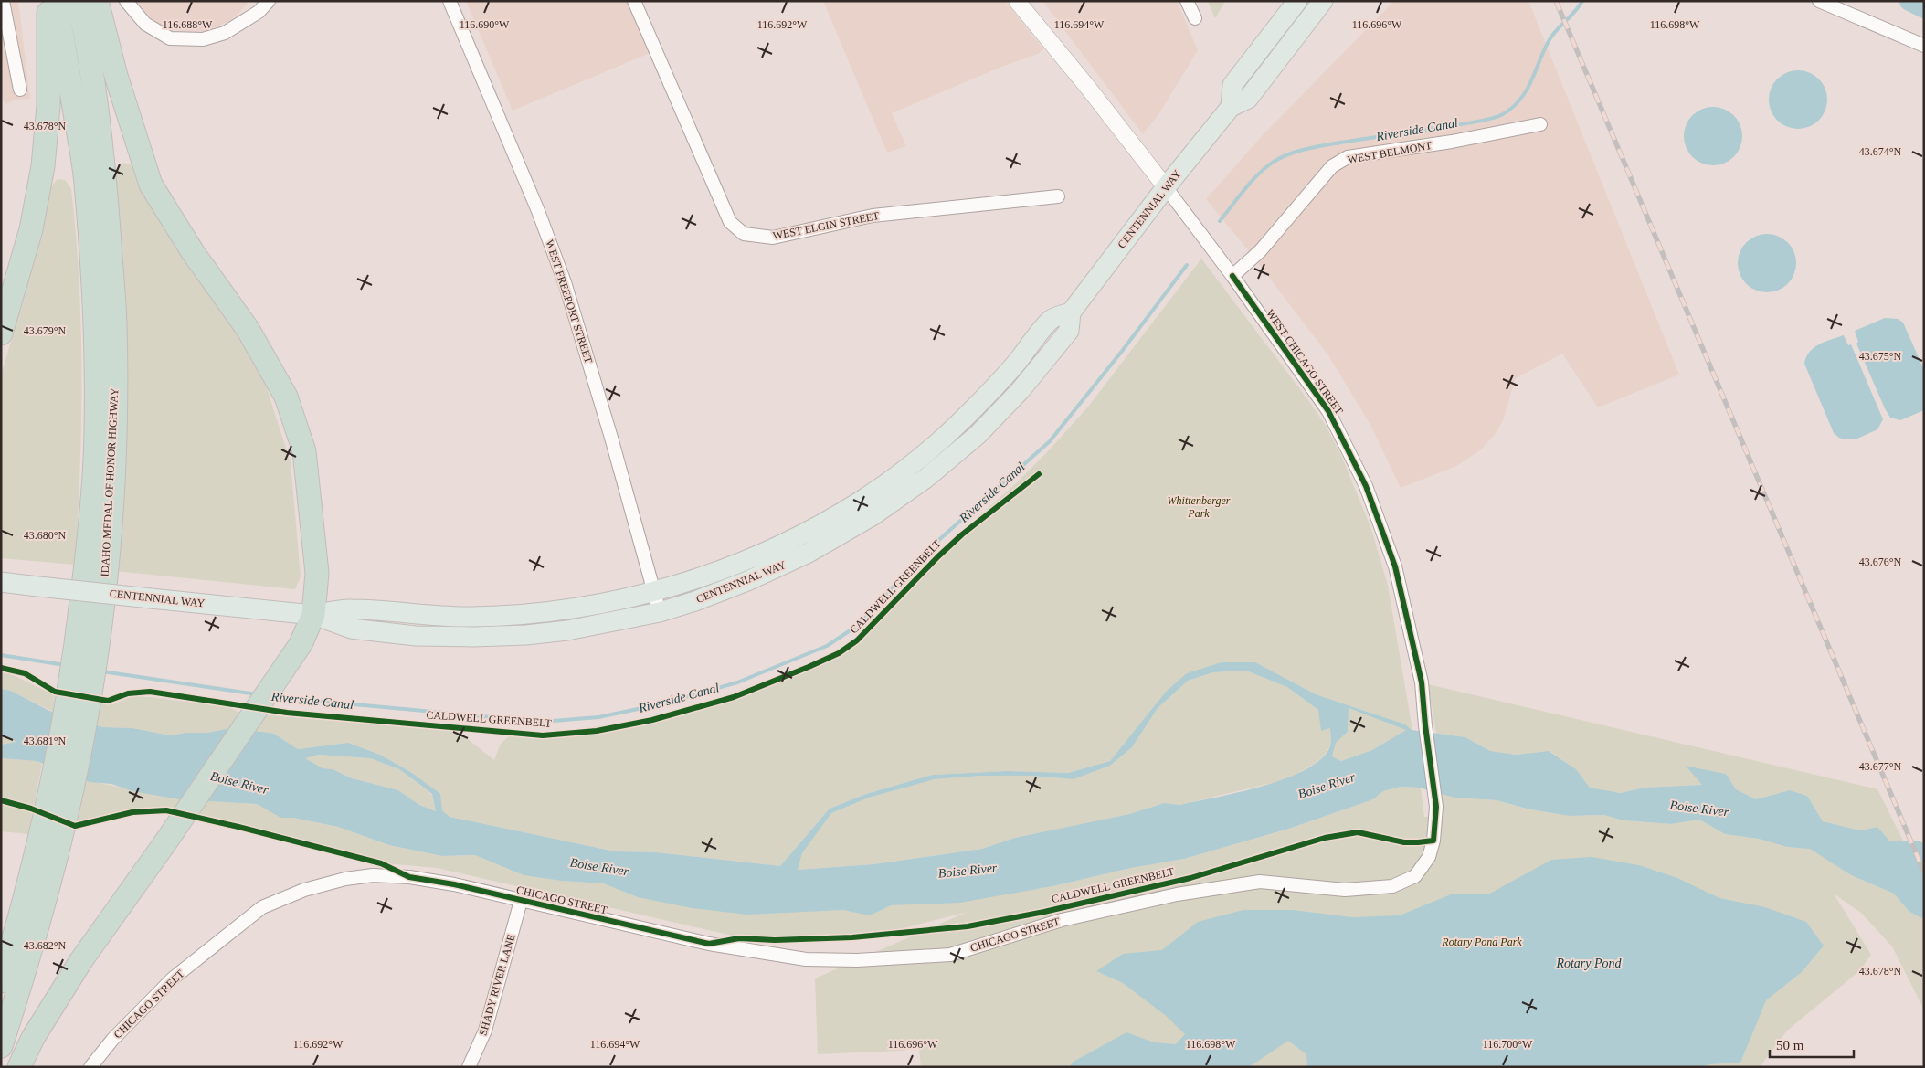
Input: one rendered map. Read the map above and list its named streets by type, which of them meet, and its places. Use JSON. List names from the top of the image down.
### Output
{
  "streets": {
    "highway": ["IDAHO MEDAL OF HONOR HIGHWAY"],
    "main road": ["CENTENNIAL WAY"],
    "street": [
      "WEST BELMONT",
      "WEST ELGIN STREET",
      "WEST FREEPORT STREET",
      "WEST CHICAGO STREET",
      "CHICAGO STREET",
      "SHADY RIVER LANE"
    ],
    "cycle path": ["CALDWELL GREENBELT"]
  },
  "crossings": [
    ["WEST BELMONT", "WEST CHICAGO STREET"],
    ["CENTENNIAL WAY", "WEST FREEPORT STREET"],
    ["CENTENNIAL WAY", "WEST CHICAGO STREET"],
    ["WEST CHICAGO STREET", "CHICAGO STREET"],
    ["CHICAGO STREET", "SHADY RIVER LANE"]
  ],
  "water": ["Riverside Canal", "Boise River", "Rotary Pond"],
  "parks": ["Whittenberger Park", "Rotary Pond Park"],
  "scale_bar": "50 m",
  "coordinates": [
    "116.690°W",
    "116.692°W",
    "116.696°W",
    "116.698°W",
    "116.688°W",
    "116.694°W",
    "43.678°N",
    "43.674°N",
    "43.679°N",
    "43.675°N",
    "43.680°N",
    "43.676°N",
    "43.681°N",
    "43.677°N",
    "43.682°N",
    "116.700°W"
  ]
}
